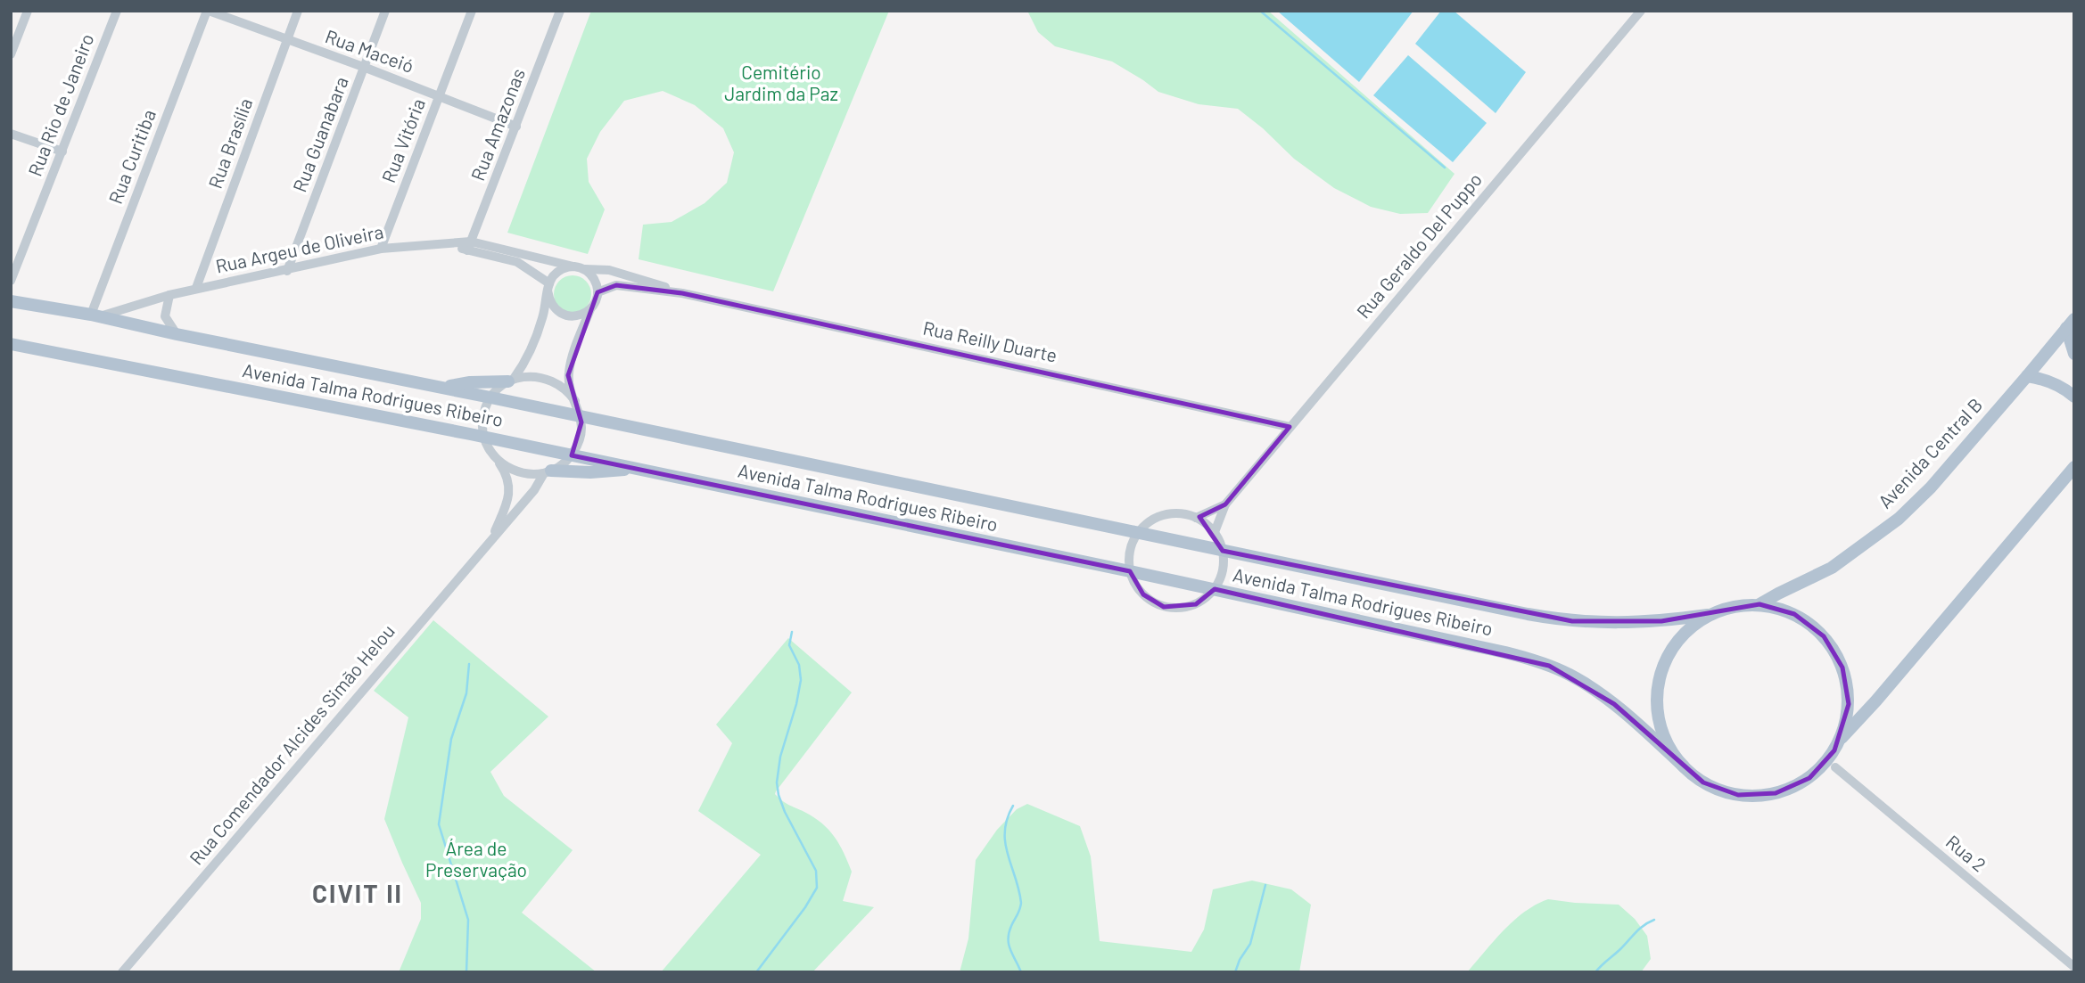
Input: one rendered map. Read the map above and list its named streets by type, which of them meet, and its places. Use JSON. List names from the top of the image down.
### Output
{
  "streets": {
    "main road": ["Avenida Talma Rodrigues Ribeiro", "Avenida Central B"],
    "street": [
      "Rua Maceió",
      "Rua Rio de Janeiro",
      "Rua Amazonas",
      "Rua Guanabara",
      "Rua Vitória",
      "Rua Brasília",
      "Rua Curitiba",
      "Rua Geraldo Del Puppo",
      "Rua Argeu de Oliveira",
      "Rua Reilly Duarte",
      "Rua Comendador Alcides Simão Helou",
      "Rua 2"
    ]
  },
  "crossings": [
    ["Rua Maceió", "Rua Amazonas"],
    ["Rua Maceió", "Rua Guanabara"],
    ["Rua Maceió", "Rua Vitória"],
    ["Rua Maceió", "Rua Brasília"],
    ["Rua Maceió", "Rua Curitiba"],
    ["Rua Amazonas", "Rua Reilly Duarte"],
    ["Rua Guanabara", "Rua Argeu de Oliveira"],
    ["Rua Vitória", "Rua Argeu de Oliveira"],
    ["Rua Brasília", "Rua Argeu de Oliveira"],
    ["Rua Curitiba", "Rua Argeu de Oliveira"],
    ["Rua Curitiba", "Avenida Talma Rodrigues Ribeiro"],
    ["Rua Geraldo Del Puppo", "Rua Reilly Duarte"],
    ["Rua Argeu de Oliveira", "Rua Reilly Duarte"],
    ["Rua Argeu de Oliveira", "Avenida Talma Rodrigues Ribeiro"],
    ["Avenida Talma Rodrigues Ribeiro", "Avenida Central B"],
    ["Avenida Talma Rodrigues Ribeiro", "Rua Comendador Alcides Simão Helou"]
  ],
  "districts": ["CIVIT II"],
  "parks": ["Cemitério Jardim da Paz", "Área de Preservação"]
}
